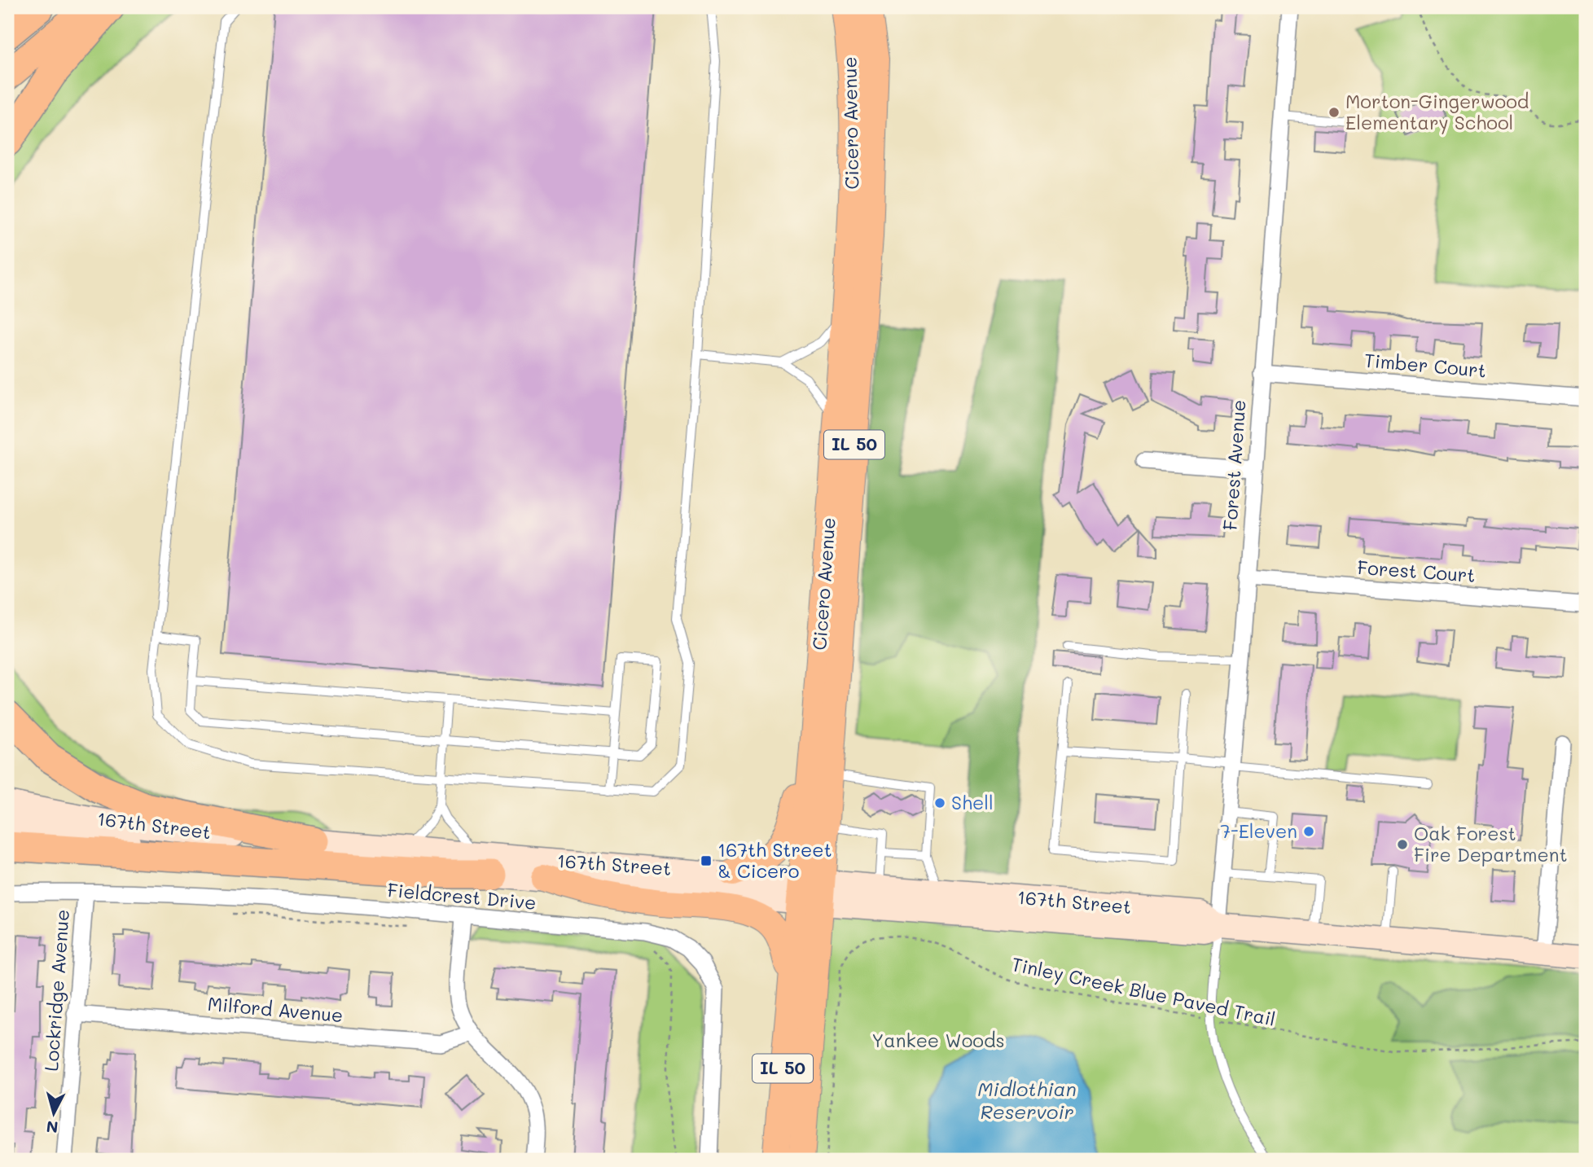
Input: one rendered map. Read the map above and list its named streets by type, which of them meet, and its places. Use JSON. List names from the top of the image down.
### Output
{
  "streets": {
    "main road": ["Cicero Avenue", "IL 50", "167th Street"],
    "street": [
      "Timber Court",
      "Forest Avenue",
      "Forest Court",
      "Fieldcrest Drive",
      "Lockridge Avenue",
      "Milford Avenue"
    ],
    "path": ["Tinley Creek Blue Paved Trail"]
  },
  "crossings": [
    ["Cicero Avenue", "167th Street"],
    ["Timber Court", "Forest Avenue"],
    ["Forest Avenue", "Forest Court"],
    ["Forest Avenue", "167th Street"],
    ["Fieldcrest Drive", "Lockridge Avenue"],
    ["Lockridge Avenue", "Milford Avenue"]
  ],
  "water": ["Midlothian Reservoir"],
  "parks": ["Yankee Woods"],
  "places": {
    "other": [
      "Morton-Gingerwood Elementary School",
      "Shell",
      "7-Eleven",
      "Oak Forest Fire Department"
    ],
    "transit": ["167th Street & Cicero"]
  },
  "north": "bottom"
}
